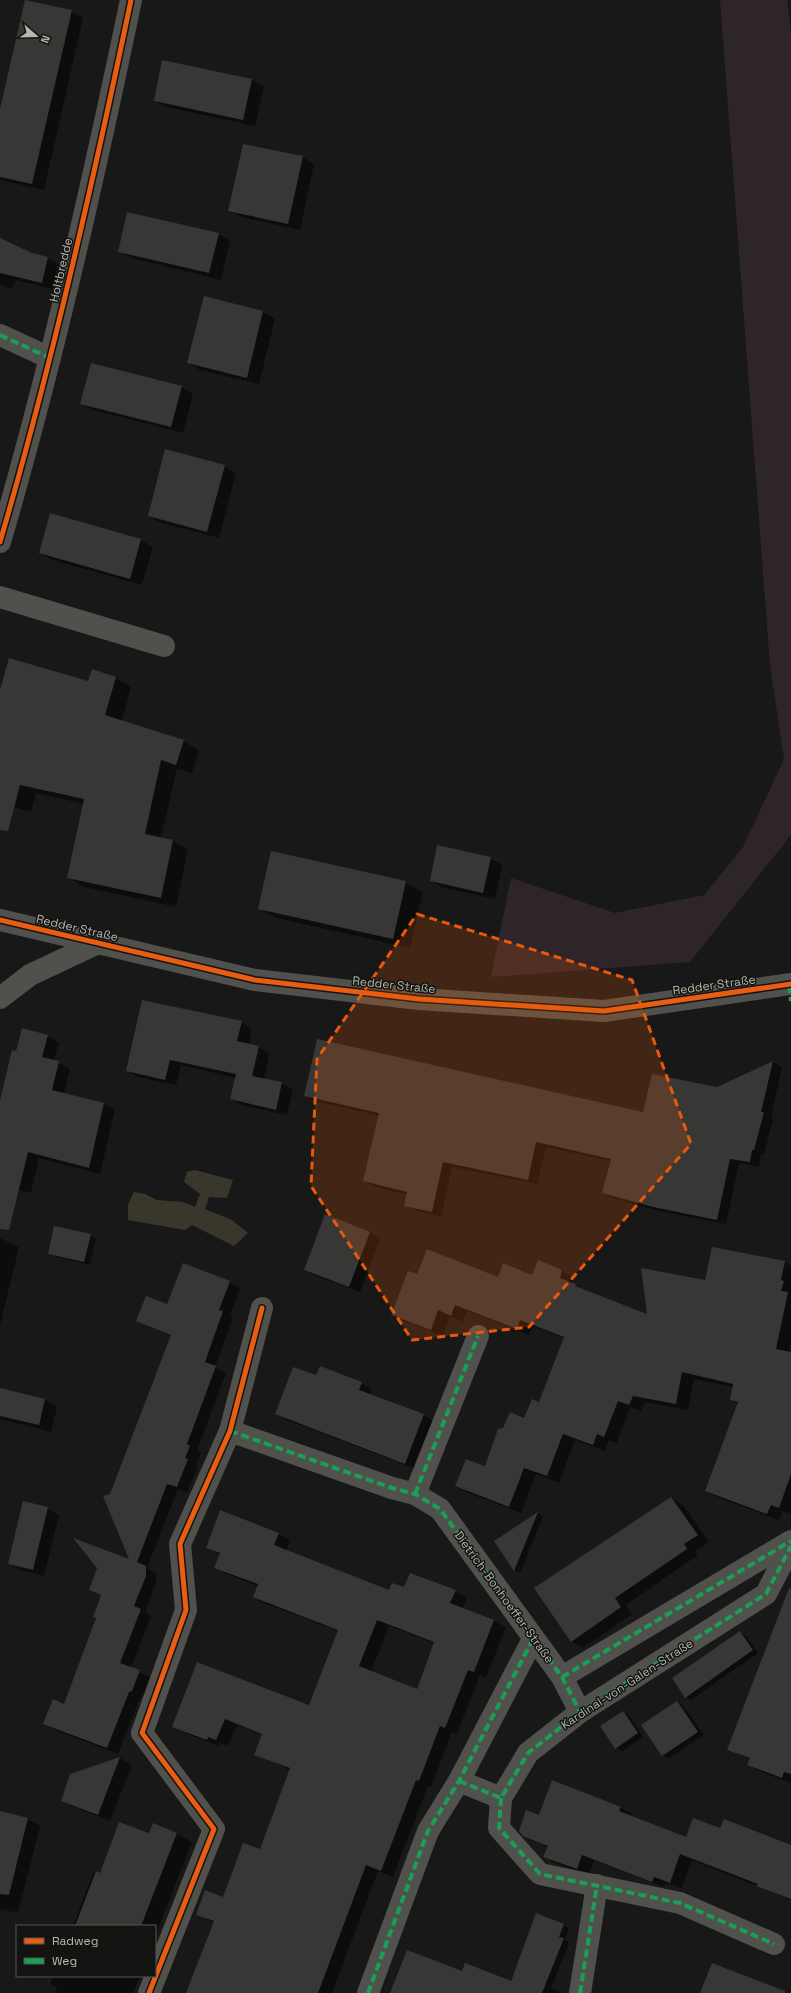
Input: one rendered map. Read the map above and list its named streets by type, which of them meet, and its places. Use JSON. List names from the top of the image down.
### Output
{
  "streets": {
    "street": [
      "Holtbredde",
      "Redder Straße",
      "Dietrich-Bonhoeffer-Straße",
      "Kardinal-von-Galen-Straße"
    ]
  },
  "crossings": [
    ["Dietrich-Bonhoeffer-Straße", "Kardinal-von-Galen-Straße"]
  ],
  "legend": ["Radweg", "Weg"],
  "north": "right"
}
